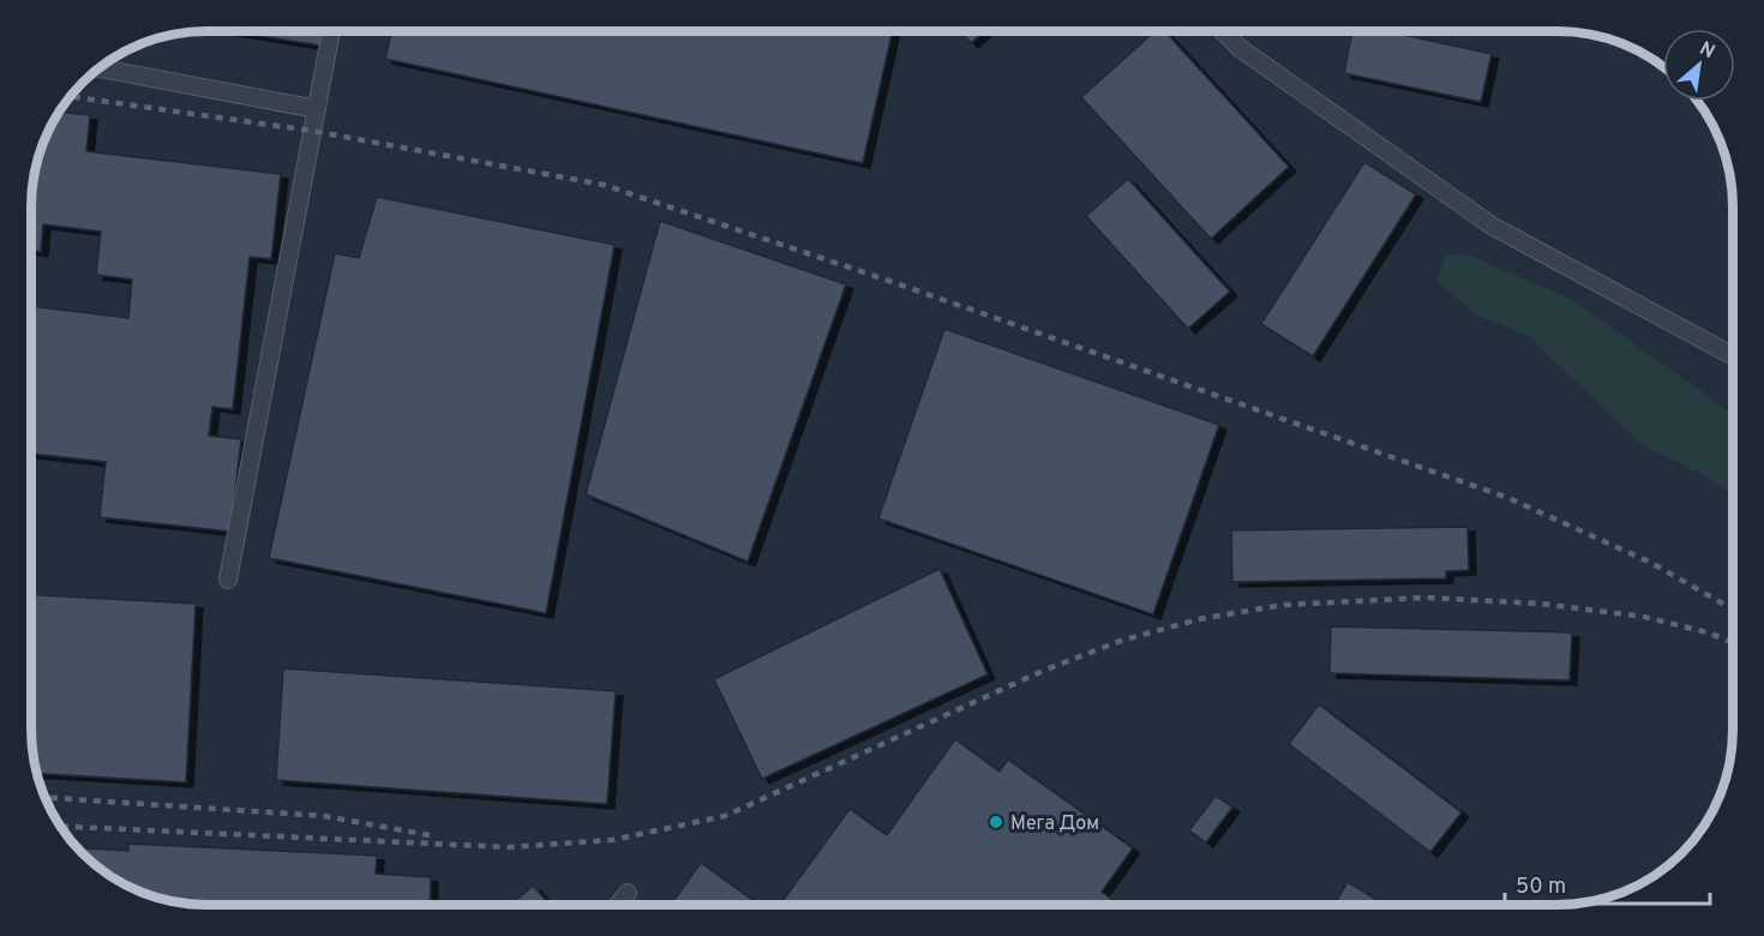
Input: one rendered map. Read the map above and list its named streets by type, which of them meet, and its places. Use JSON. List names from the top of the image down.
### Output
{
  "places": ["Мега Дом"],
  "scale_bar": "50 m",
  "north": "top right"
}
